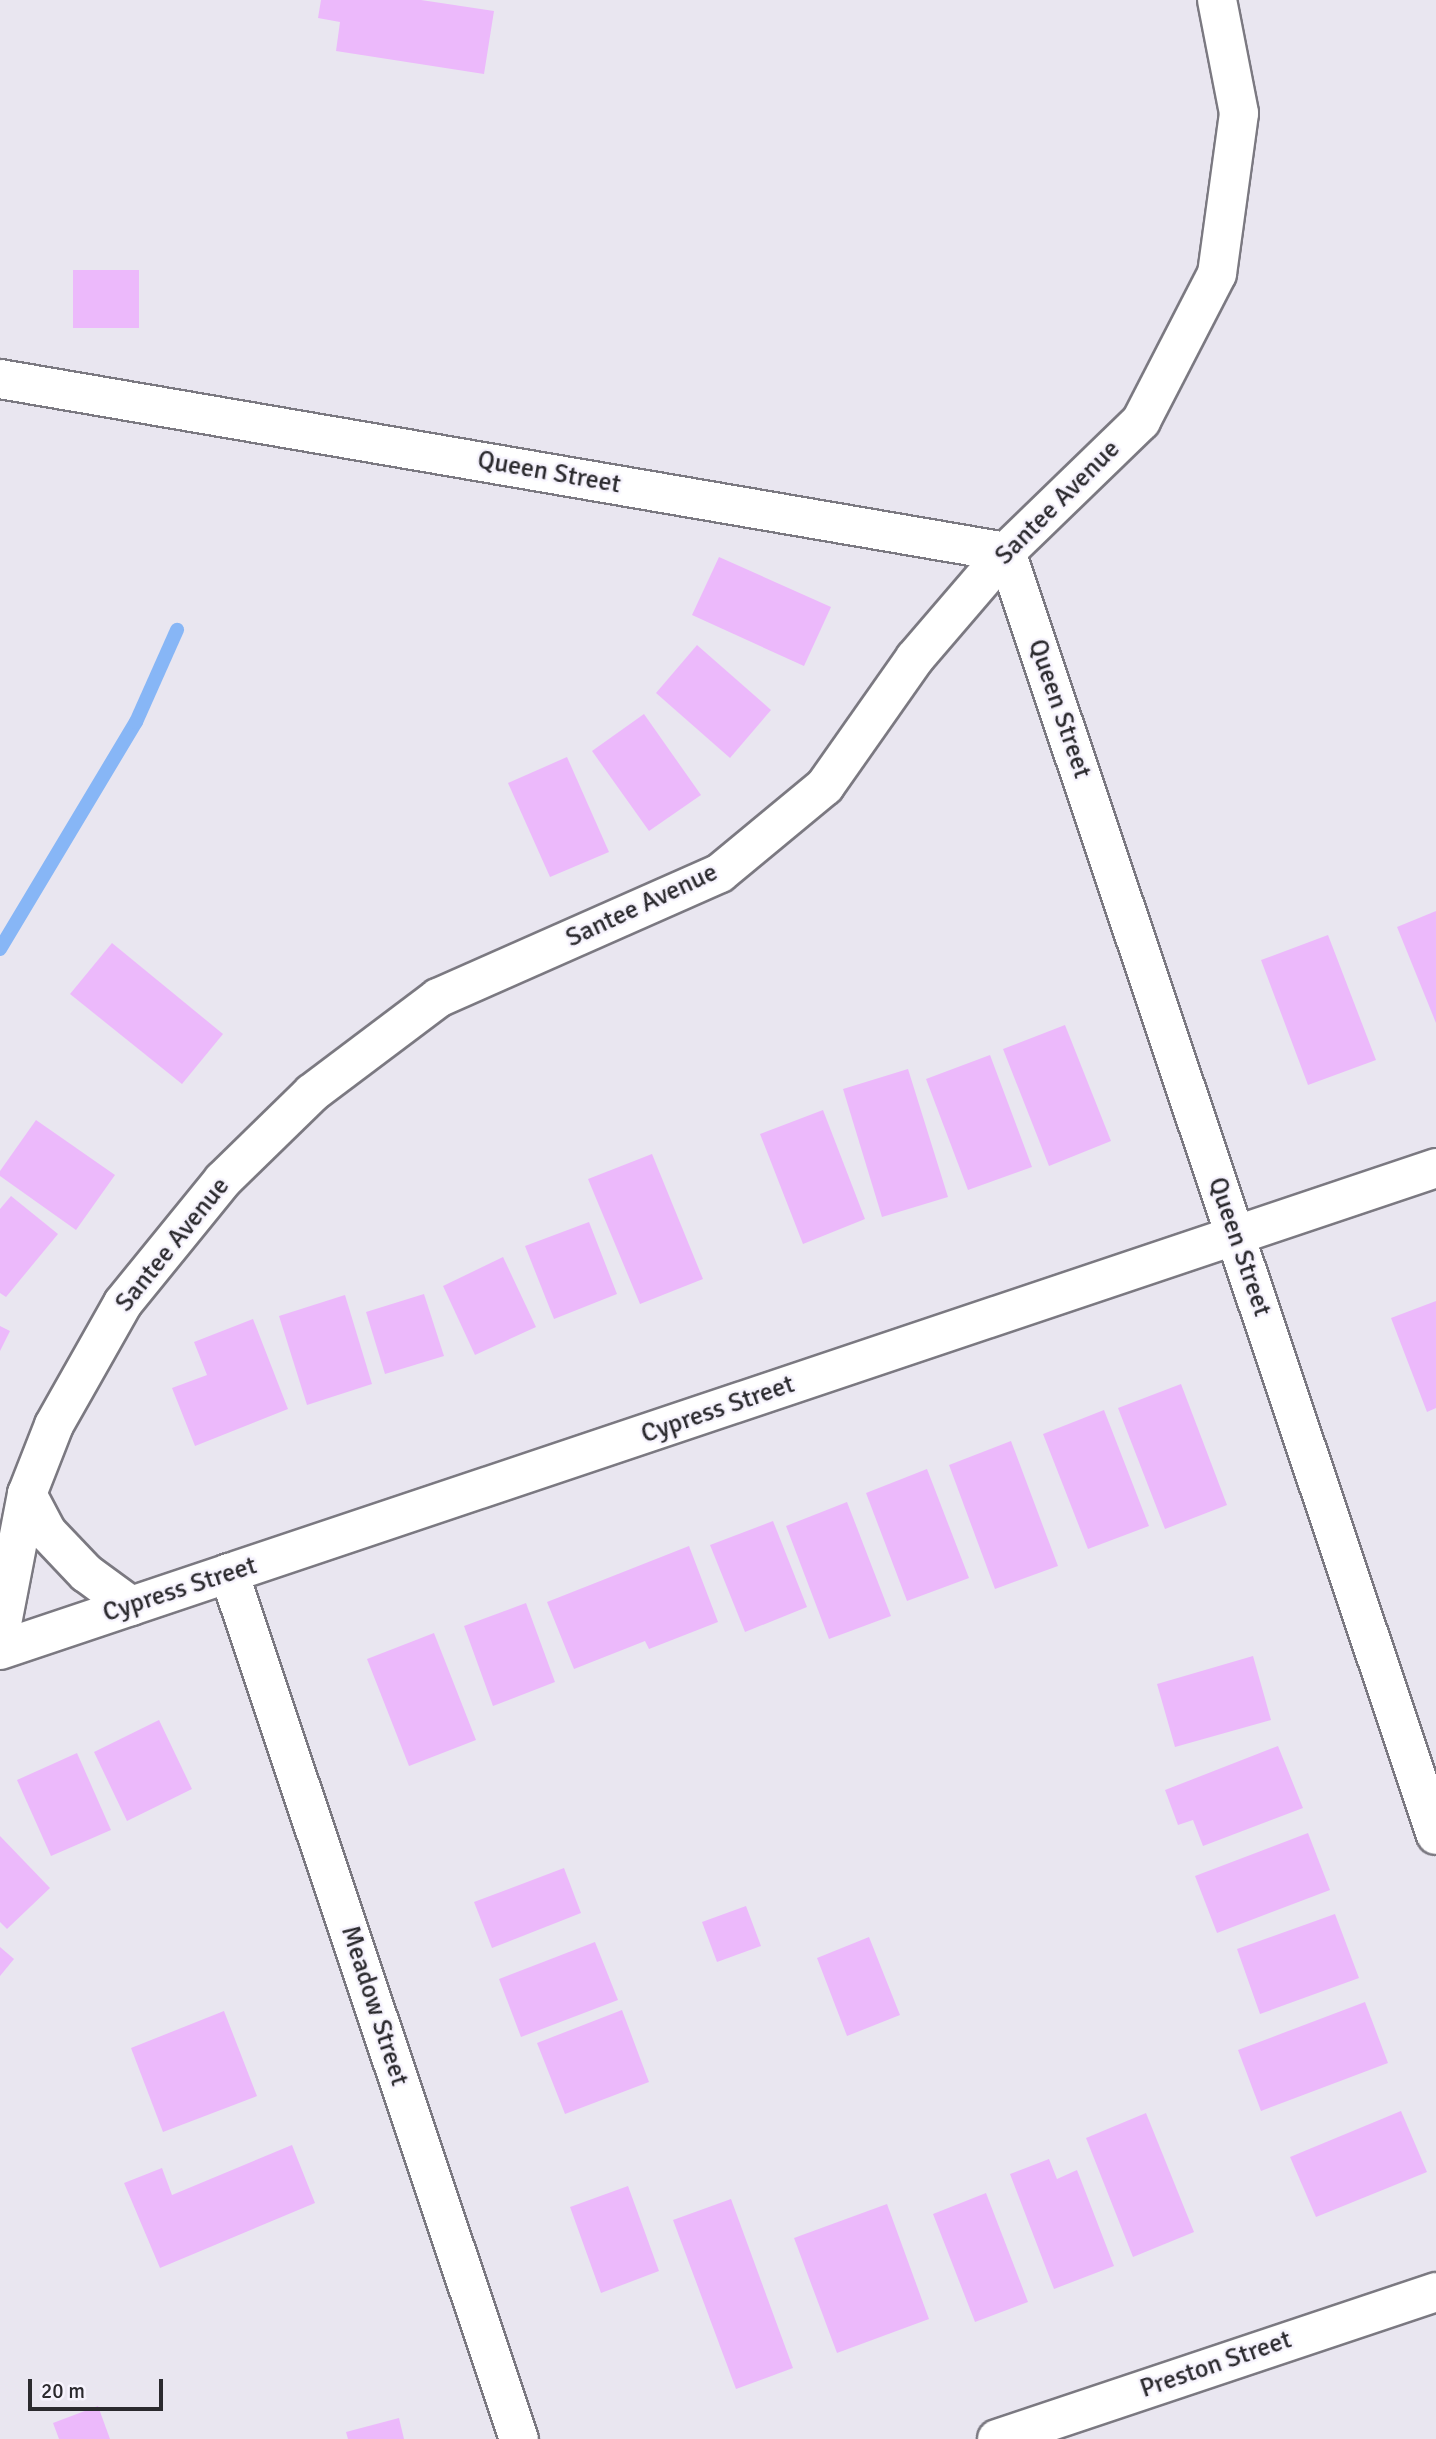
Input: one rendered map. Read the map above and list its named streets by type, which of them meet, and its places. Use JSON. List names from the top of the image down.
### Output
{
  "streets": {
    "street": [
      "Queen Street",
      "Santee Avenue",
      "Cypress Street",
      "Meadow Street",
      "Preston Street"
    ]
  },
  "crossings": [
    ["Queen Street", "Santee Avenue"],
    ["Queen Street", "Cypress Street"],
    ["Cypress Street", "Meadow Street"]
  ],
  "scale_bar": "20 m"
}
